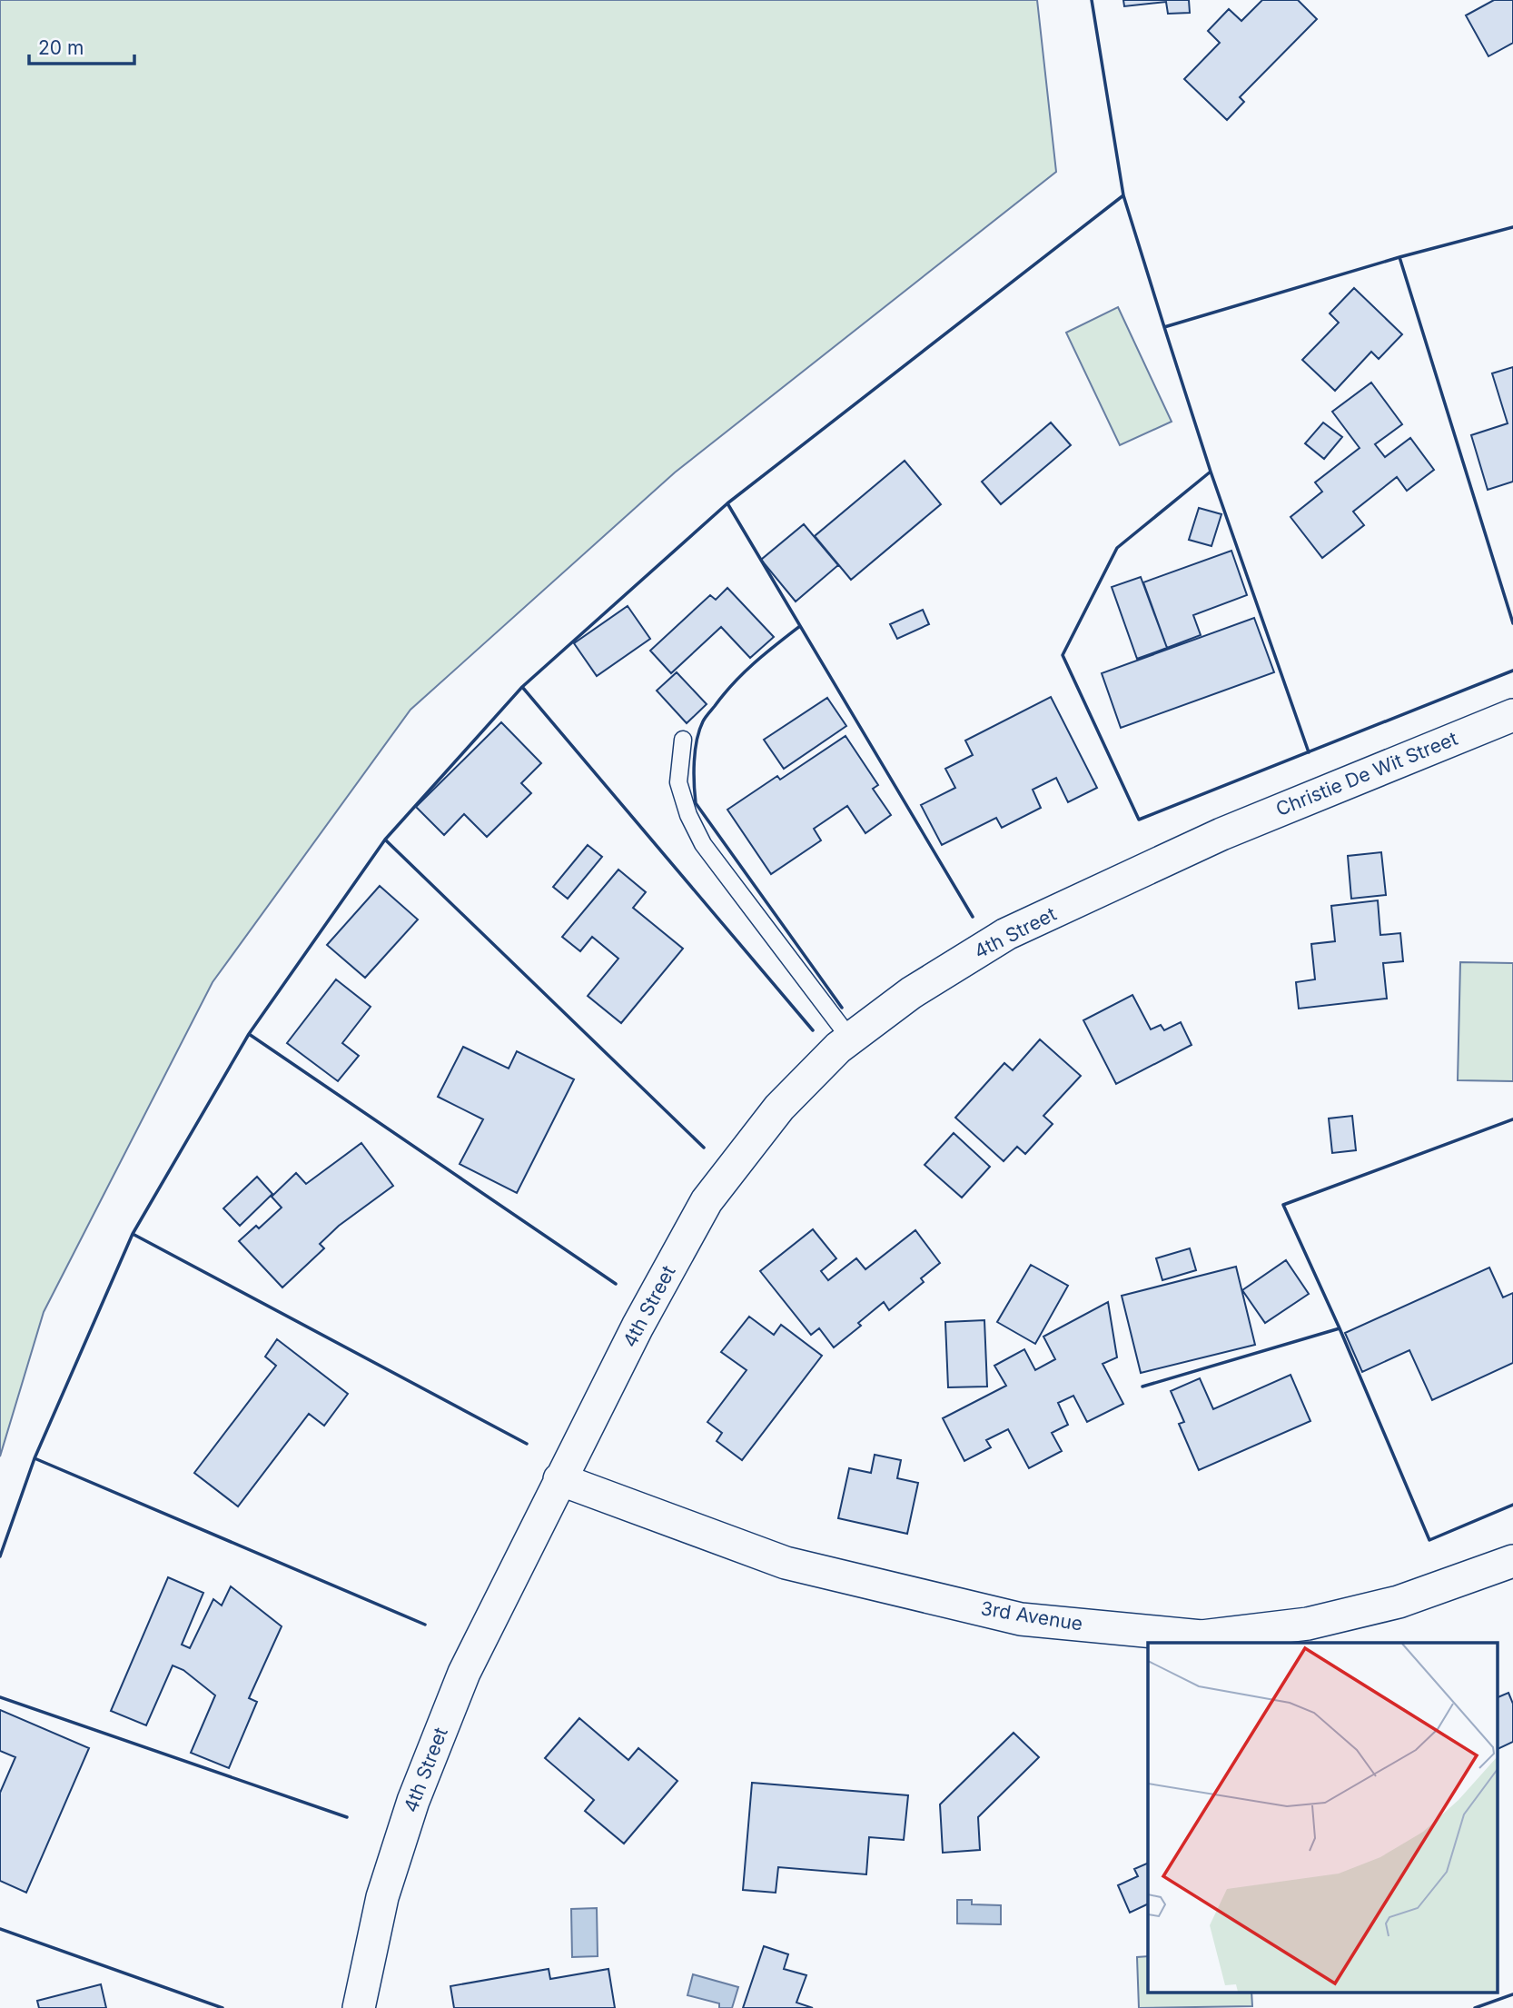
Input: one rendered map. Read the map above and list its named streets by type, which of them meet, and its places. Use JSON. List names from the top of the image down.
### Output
{
  "streets": {
    "street": ["Christie De Wit Street", "4th Street", "3rd Avenue"]
  },
  "crossings": [
    ["Christie De Wit Street", "4th Street"],
    ["4th Street", "3rd Avenue"]
  ],
  "scale_bar": "20 m"
}
